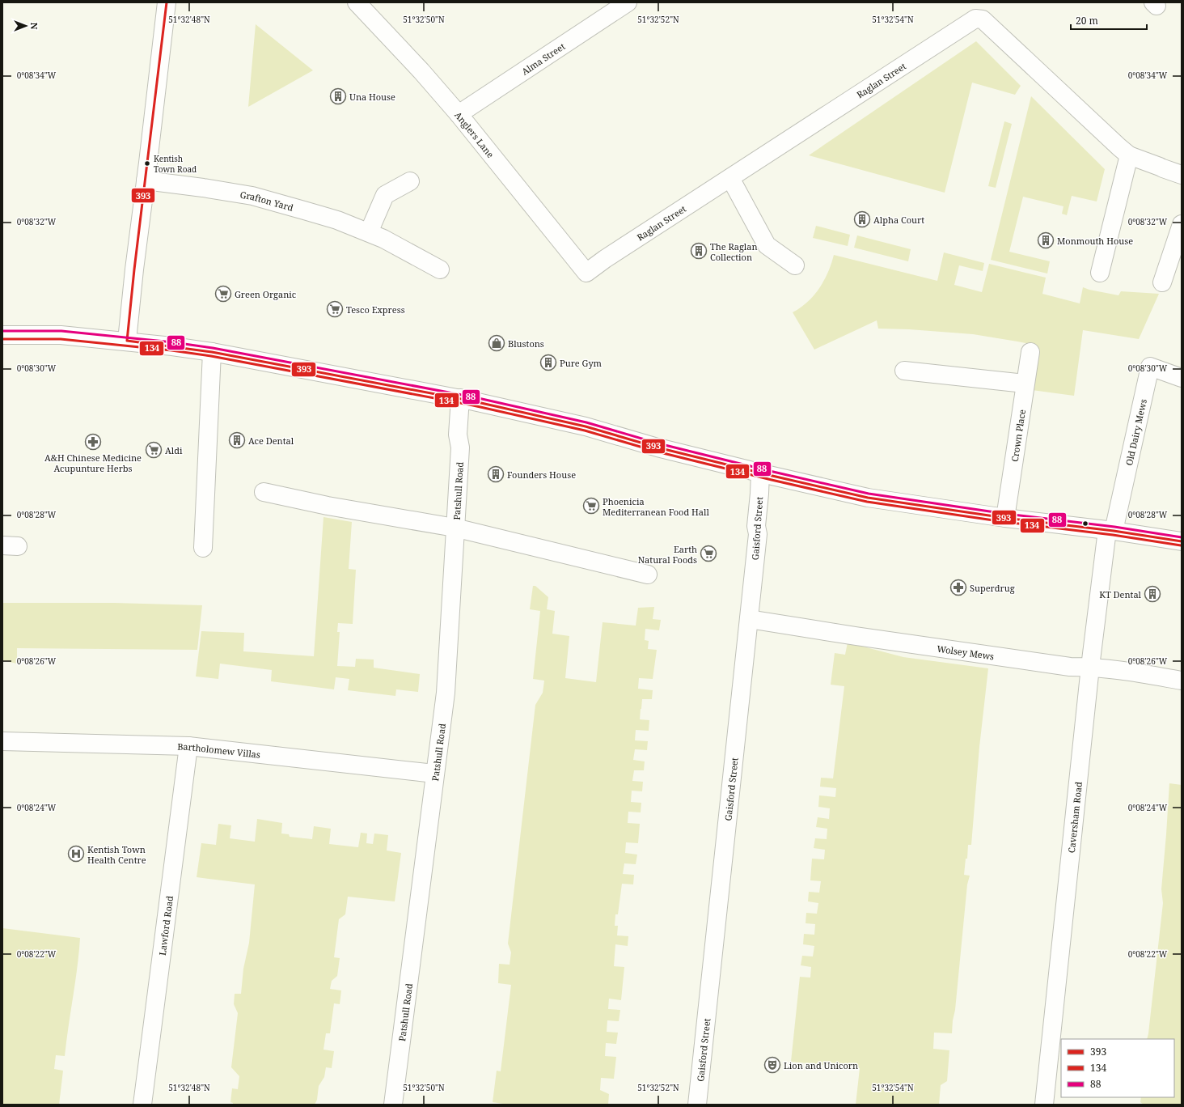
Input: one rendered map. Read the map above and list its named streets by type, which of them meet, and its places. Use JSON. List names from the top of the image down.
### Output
{
  "streets": {
    "street": [
      "Alma Street",
      "Raglan Street",
      "Anglers Lane",
      "Grafton Yard",
      "Old Dairy Mews",
      "Crown Place",
      "Patshull Road",
      "Gaisford Street",
      "Wolsey Mews",
      "Bartholomew Villas",
      "Caversham Road",
      "Lawford Road"
    ]
  },
  "crossings": [
    ["Alma Street", "Anglers Lane"],
    ["Raglan Street", "Anglers Lane"],
    ["Old Dairy Mews", "Caversham Road"],
    ["Patshull Road", "Bartholomew Villas"],
    ["Gaisford Street", "Wolsey Mews"],
    ["Wolsey Mews", "Caversham Road"],
    ["Bartholomew Villas", "Lawford Road"]
  ],
  "places": {
    "building": [
      "Una House",
      "Alpha Court",
      "Monmouth House",
      "The Raglan Collection",
      "Pure Gym",
      "Ace Dental",
      "Founders House",
      "KT Dental"
    ],
    "other": ["Kentish Town Road"],
    "supermarket": [
      "Green Organic",
      "Tesco Express",
      "Aldi",
      "Phoenicia Mediterranean Food Hall",
      "Earth Natural Foods"
    ],
    "shop": ["Blustons"],
    "pharmacy": ["A&H Chinese Medicine Acupunture Herbs", "Superdrug"],
    "hospital": ["Kentish Town Health Centre"],
    "theatre": ["Lion and Unicorn"]
  },
  "lines": ["transit line 393", "transit line 88", "transit line 134"],
  "legend": ["393", "134", "88"],
  "scale_bar": "20 m",
  "north": "right",
  "coordinates": [
    "51°32'48\"N",
    "51°32'50\"N",
    "51°32'52\"N",
    "51°32'54\"N",
    "0°08'34\"W",
    "0°08'32\"W",
    "0°08'30\"W",
    "0°08'28\"W",
    "0°08'26\"W",
    "0°08'24\"W",
    "0°08'22\"W"
  ]
}
